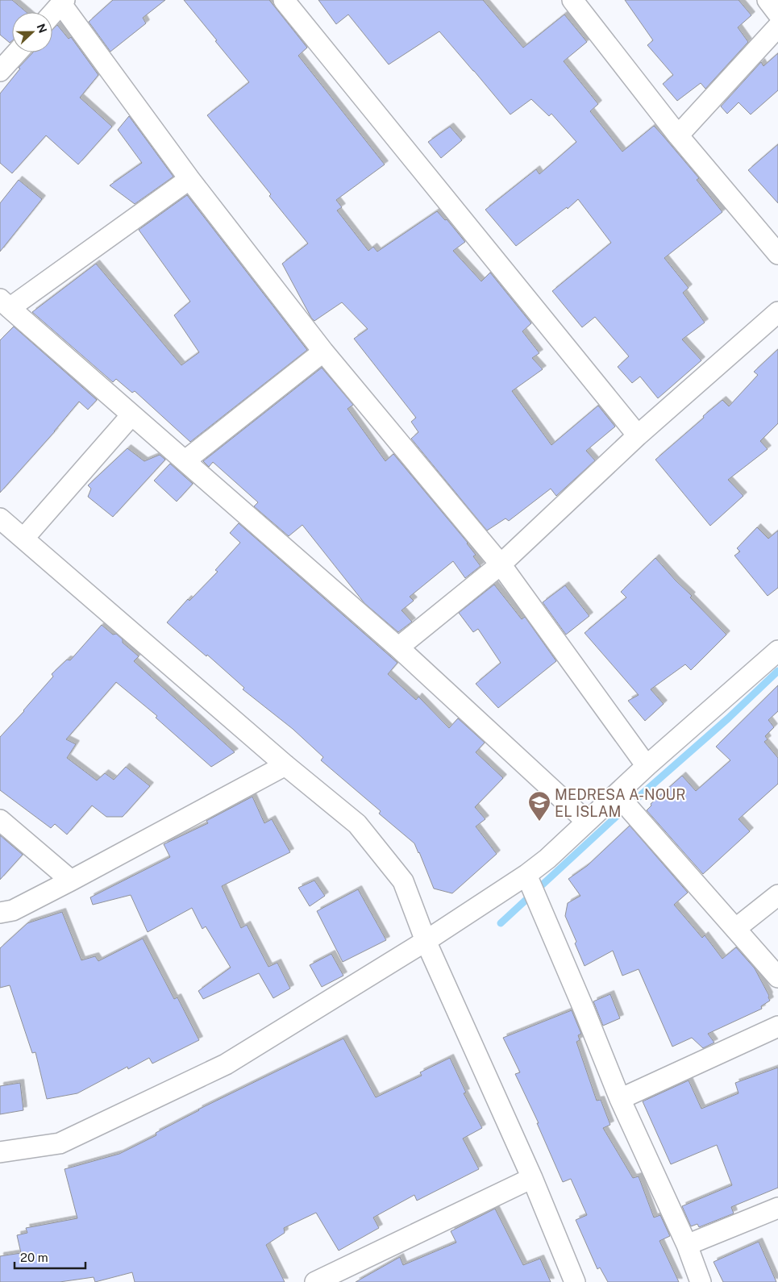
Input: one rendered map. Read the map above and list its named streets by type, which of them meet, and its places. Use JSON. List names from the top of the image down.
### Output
{
  "places": {
    "school or university": ["MEDRESA A-NOUR EL ISLAM"]
  },
  "scale_bar": "20 m",
  "north": "right"
}
